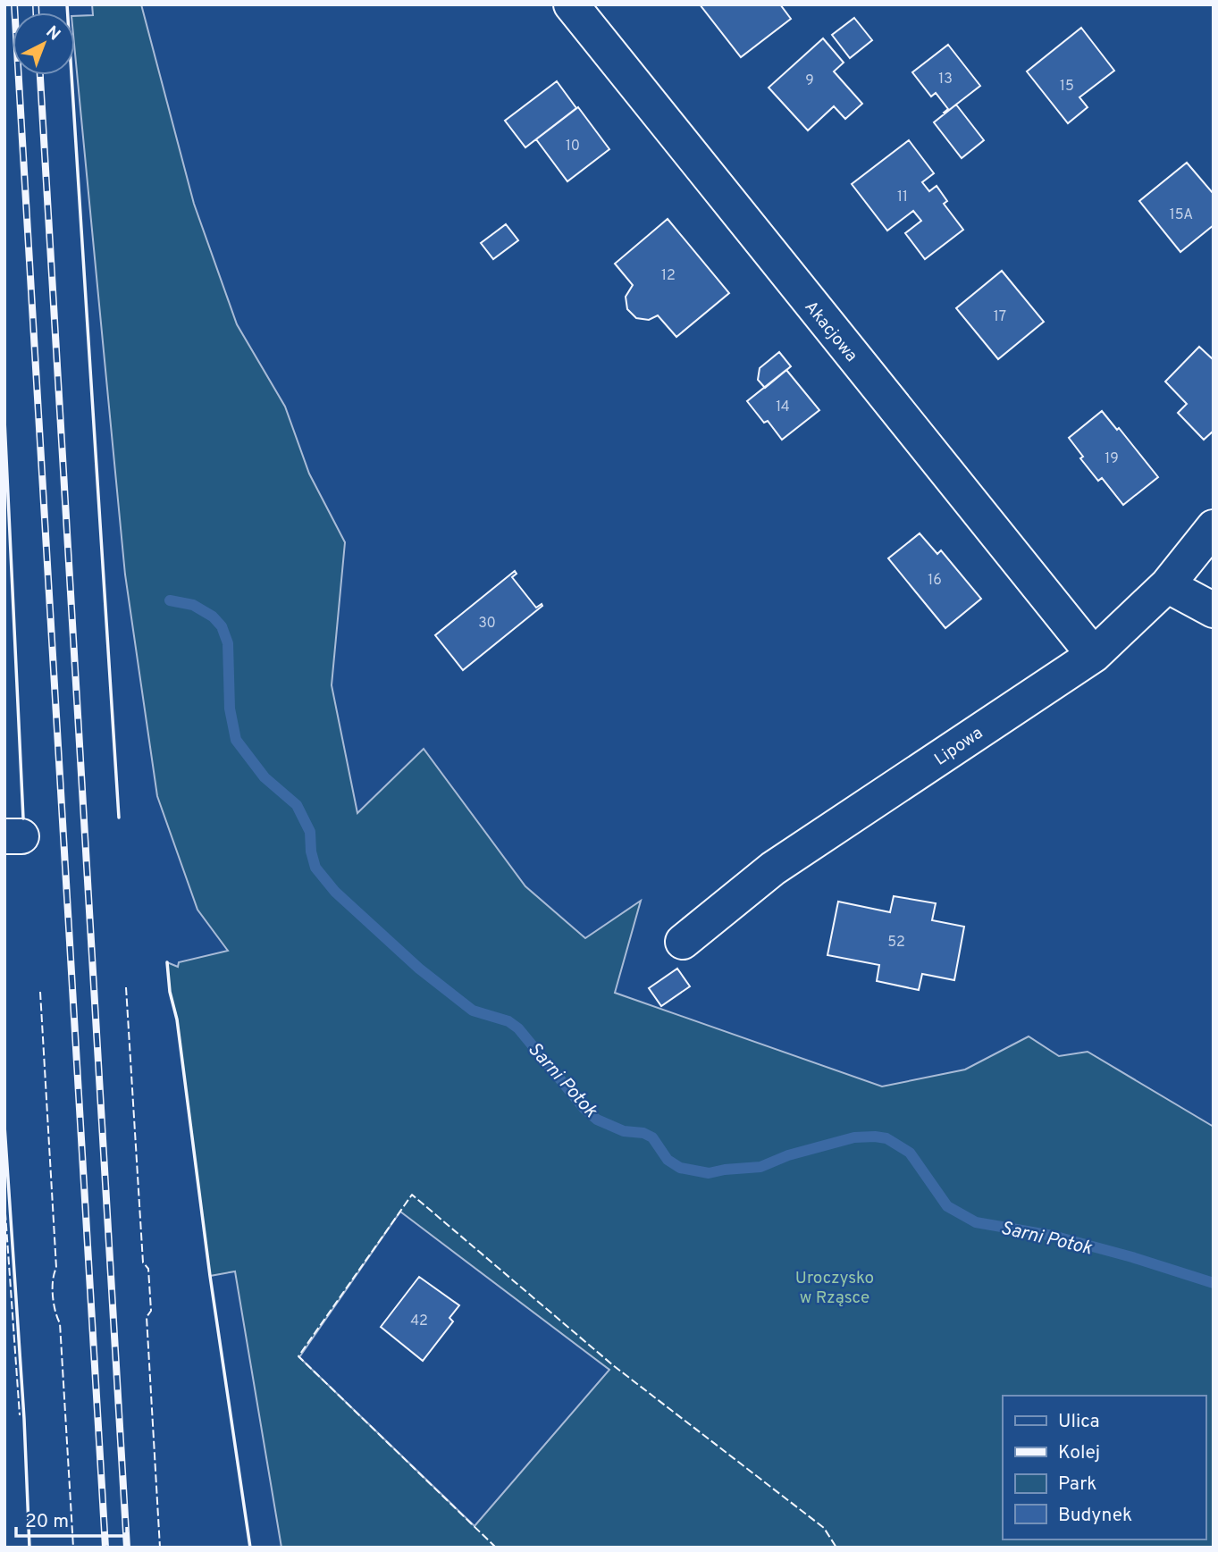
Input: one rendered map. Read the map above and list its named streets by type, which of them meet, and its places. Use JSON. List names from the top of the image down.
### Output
{
  "streets": {
    "street": ["Akacjowa", "Lipowa"]
  },
  "crossings": [
    ["Akacjowa", "Lipowa"]
  ],
  "water": ["Sarni Potok"],
  "parks": ["Uroczysko w Rząsce"],
  "house_numbers": [
    "13",
    "9",
    "15",
    "10",
    "11",
    "15A",
    "12",
    "17",
    "14",
    "19",
    "16",
    "30",
    "52",
    "42"
  ],
  "legend": [
    "Ulica",
    "Kolej",
    "Park",
    "Budynek"
  ],
  "scale_bar": "20 m",
  "north": "top right"
}
